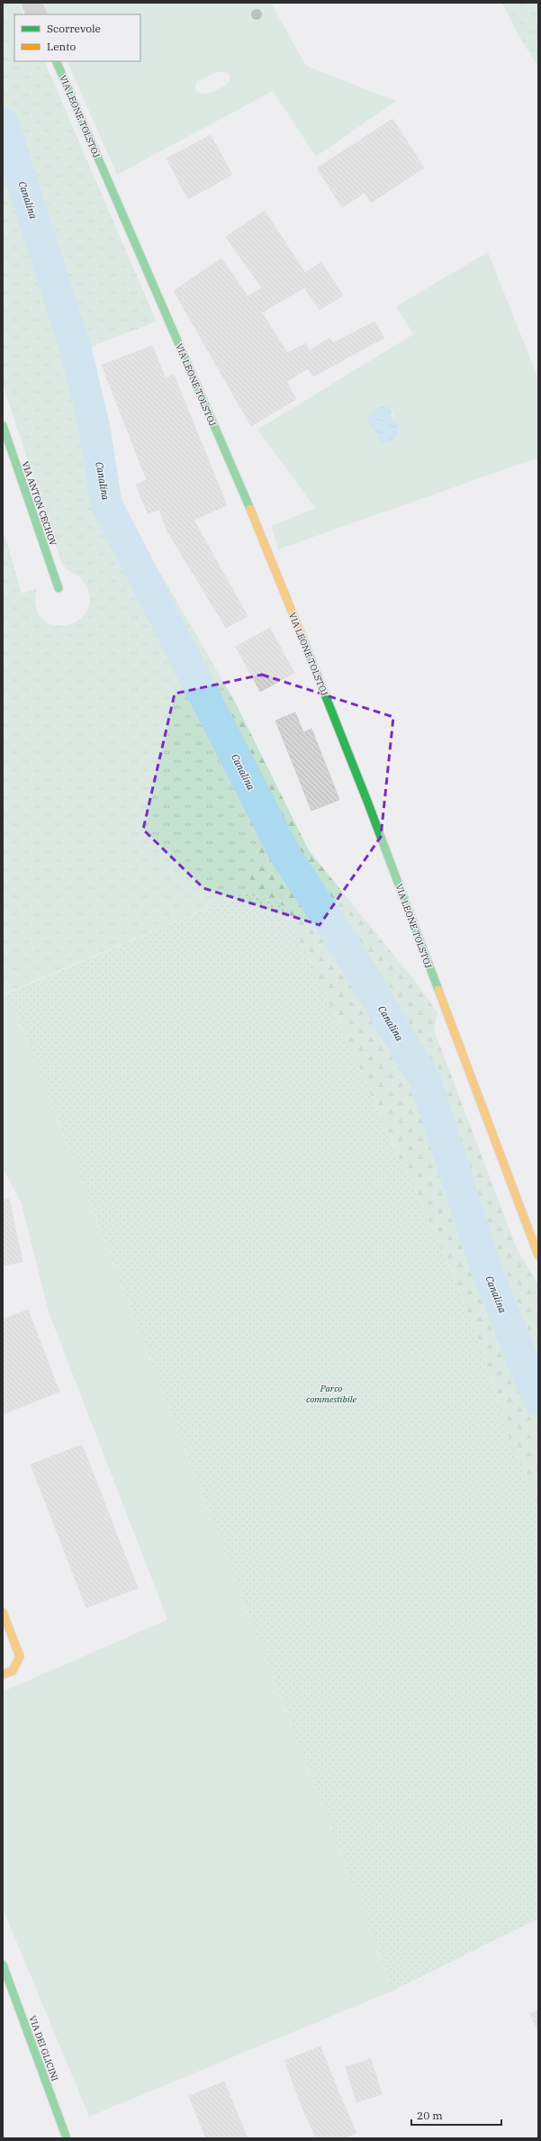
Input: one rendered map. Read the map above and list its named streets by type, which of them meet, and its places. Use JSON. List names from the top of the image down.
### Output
{
  "streets": {
    "street": ["VIA LEONE TOLSTOJ", "VIA ANTON CECHOV", "VIA DEI GLICINI"]
  },
  "water": ["Canalina"],
  "parks": ["Parco commestibile"],
  "legend": ["Scorrevole", "Lento"],
  "scale_bar": "20 m"
}
